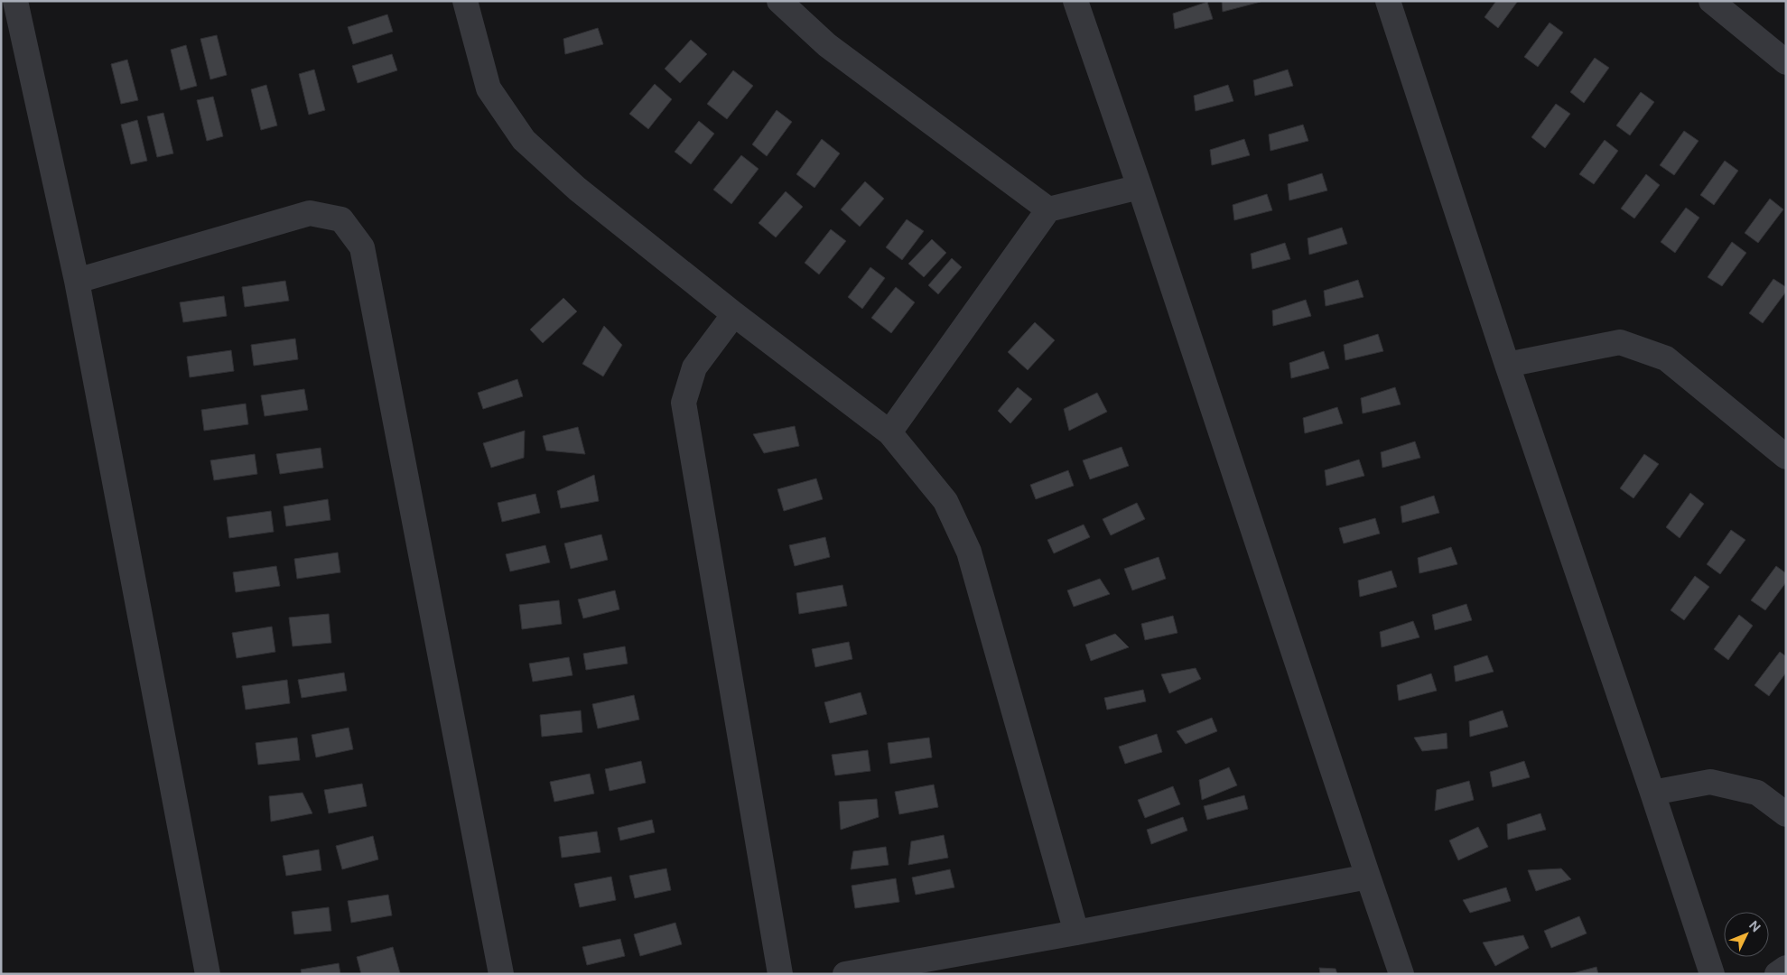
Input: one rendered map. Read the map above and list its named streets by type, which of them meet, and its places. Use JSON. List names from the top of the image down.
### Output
{
  "north": "top right"
}
